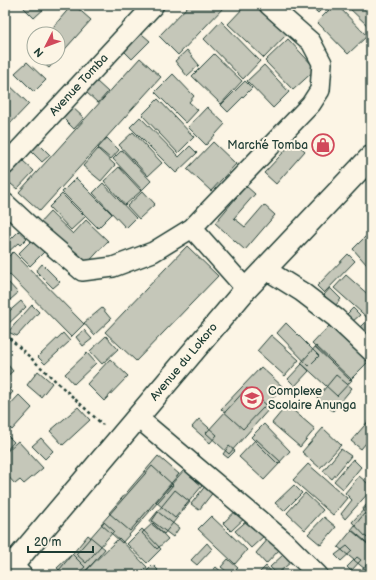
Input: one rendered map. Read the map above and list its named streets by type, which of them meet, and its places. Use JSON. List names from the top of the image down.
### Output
{
  "streets": {
    "street": ["Avenue Tomba", "Avenue du Lokoro"]
  },
  "places": {
    "shop": ["Marché Tomba"],
    "school or university": ["Complexe Scolaire Anunga"]
  },
  "scale_bar": "20 m",
  "north": "bottom left"
}
